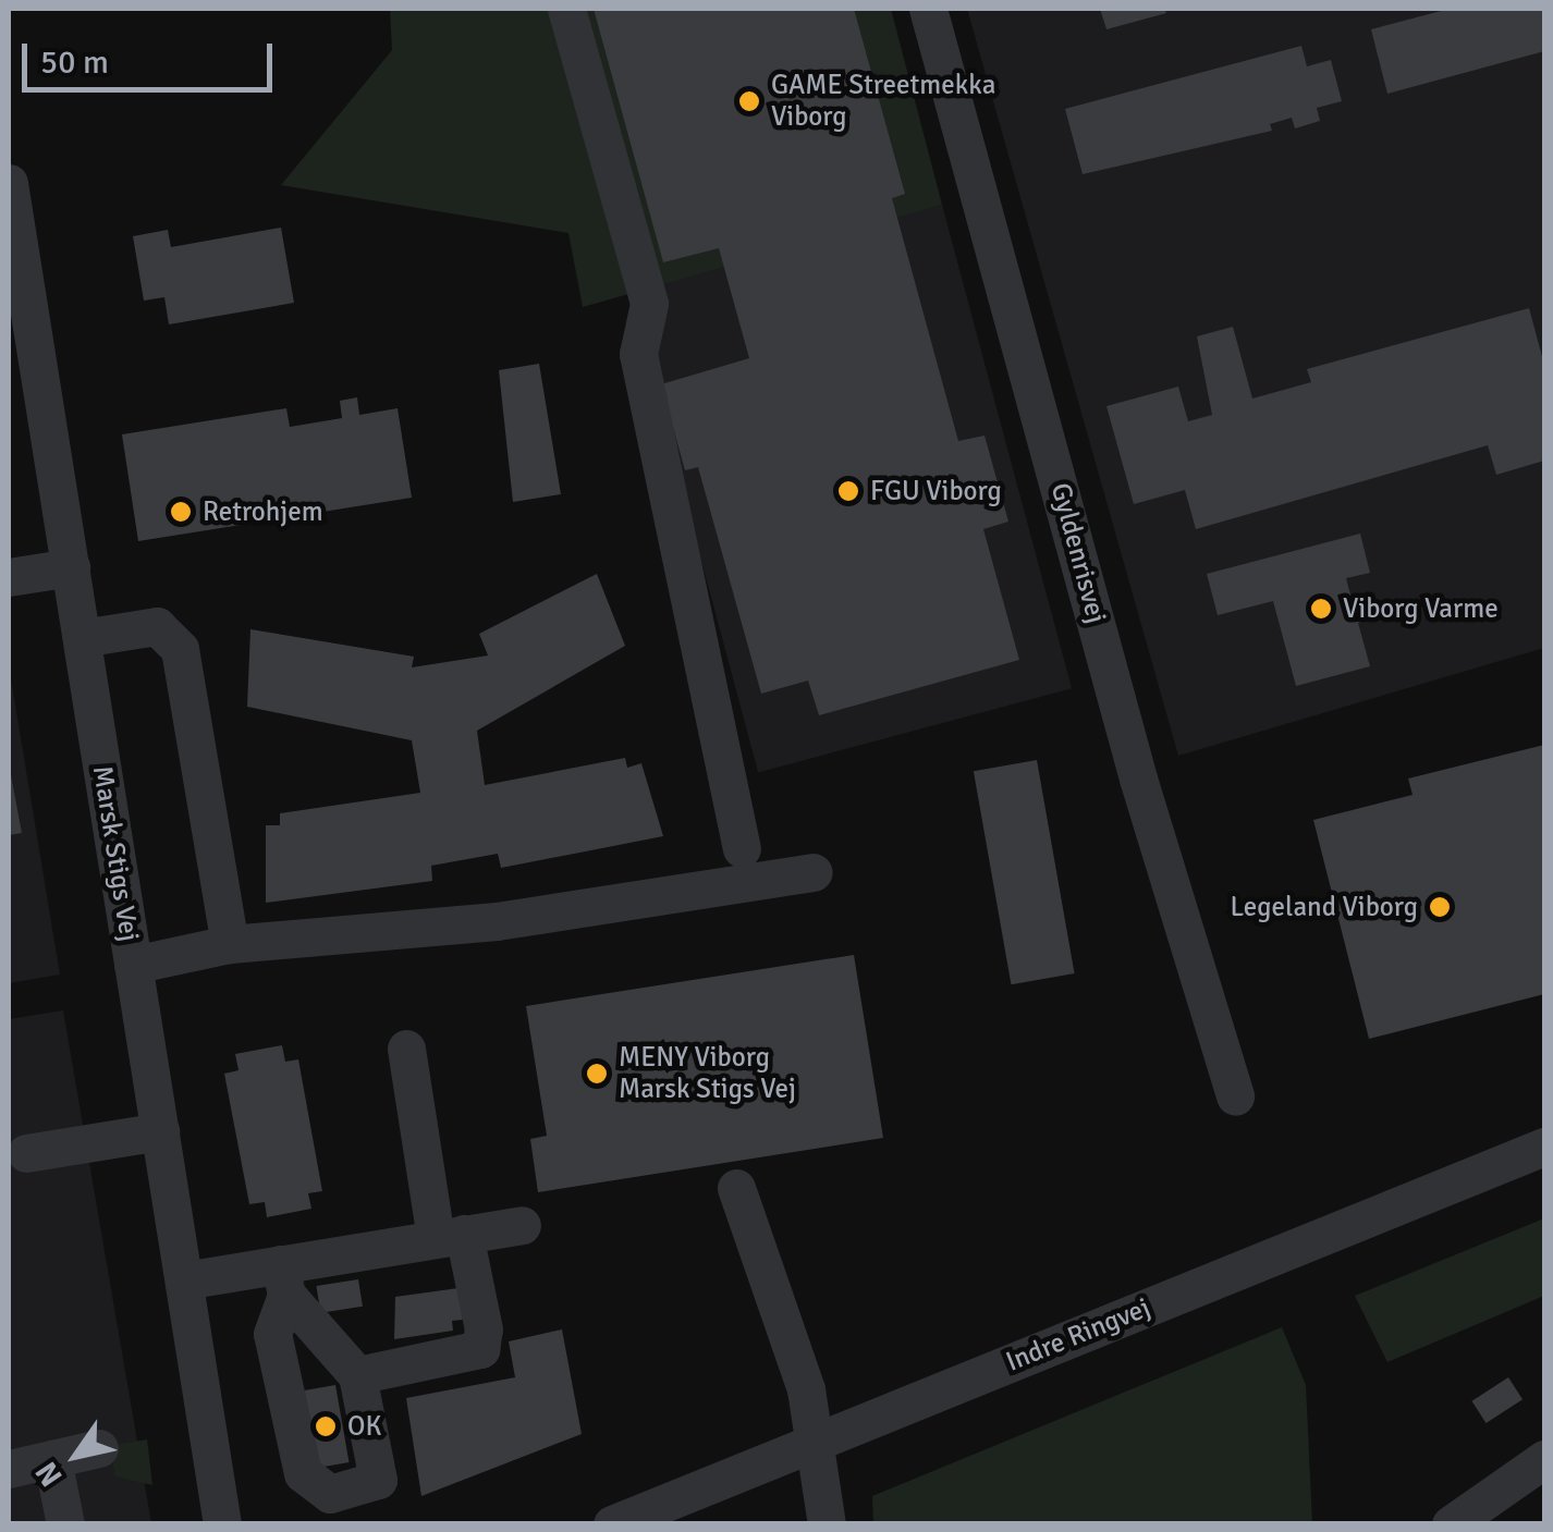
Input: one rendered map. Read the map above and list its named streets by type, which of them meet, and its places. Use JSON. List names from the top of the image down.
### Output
{
  "streets": {
    "street": ["Gyldenrisvej", "Marsk Stigs Vej", "Indre Ringvej"]
  },
  "places": [
    "GAME Streetmekka Viborg",
    "FGU Viborg",
    "Retrohjem",
    "Viborg Varme",
    "Legeland Viborg",
    "MENY Viborg Marsk Stigs Vej",
    "OK"
  ],
  "scale_bar": "50 m",
  "north": "bottom left"
}
